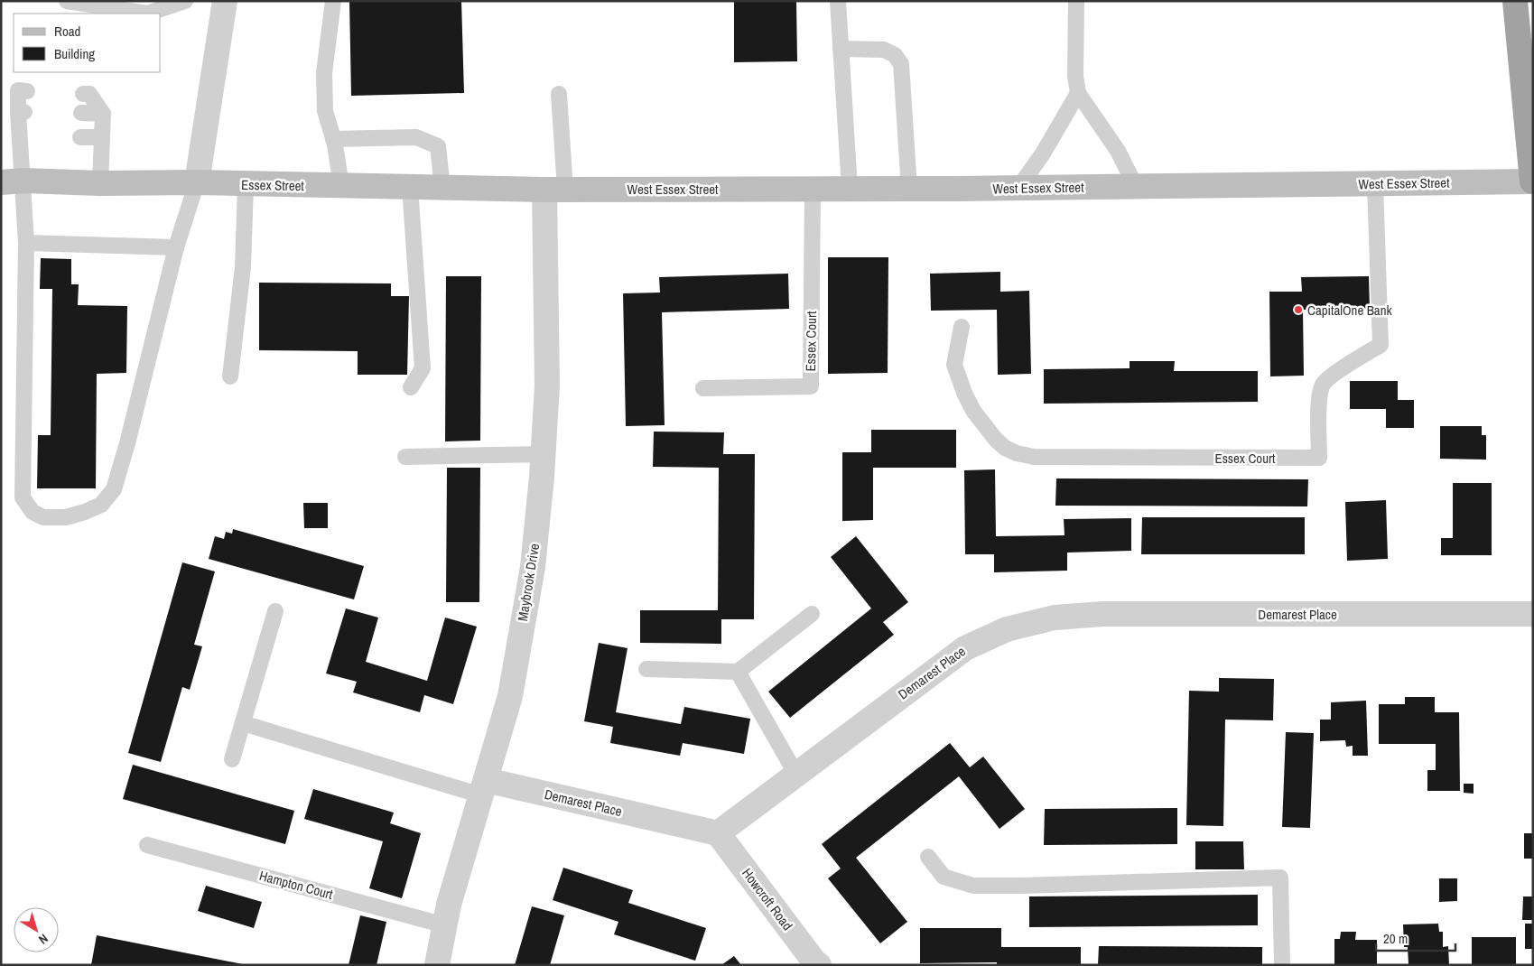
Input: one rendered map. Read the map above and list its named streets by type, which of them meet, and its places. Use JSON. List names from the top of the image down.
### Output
{
  "streets": {
    "main road": ["West Essex Street", "Essex Street"],
    "street": ["Maybrook Drive", "Demarest Place", "Howcroft Road"],
    "lane": ["Essex Court", "Hampton Court"]
  },
  "crossings": [
    ["West Essex Street", "Essex Street"],
    ["West Essex Street", "Essex Court"],
    ["West Essex Street", "Maybrook Drive"],
    ["Essex Street", "Maybrook Drive"],
    ["Maybrook Drive", "Demarest Place"],
    ["Maybrook Drive", "Hampton Court"],
    ["Demarest Place", "Howcroft Road"]
  ],
  "places": ["CapitalOne Bank"],
  "legend": ["Road", "Building"],
  "scale_bar": "20 m",
  "north": "bottom right"
}
